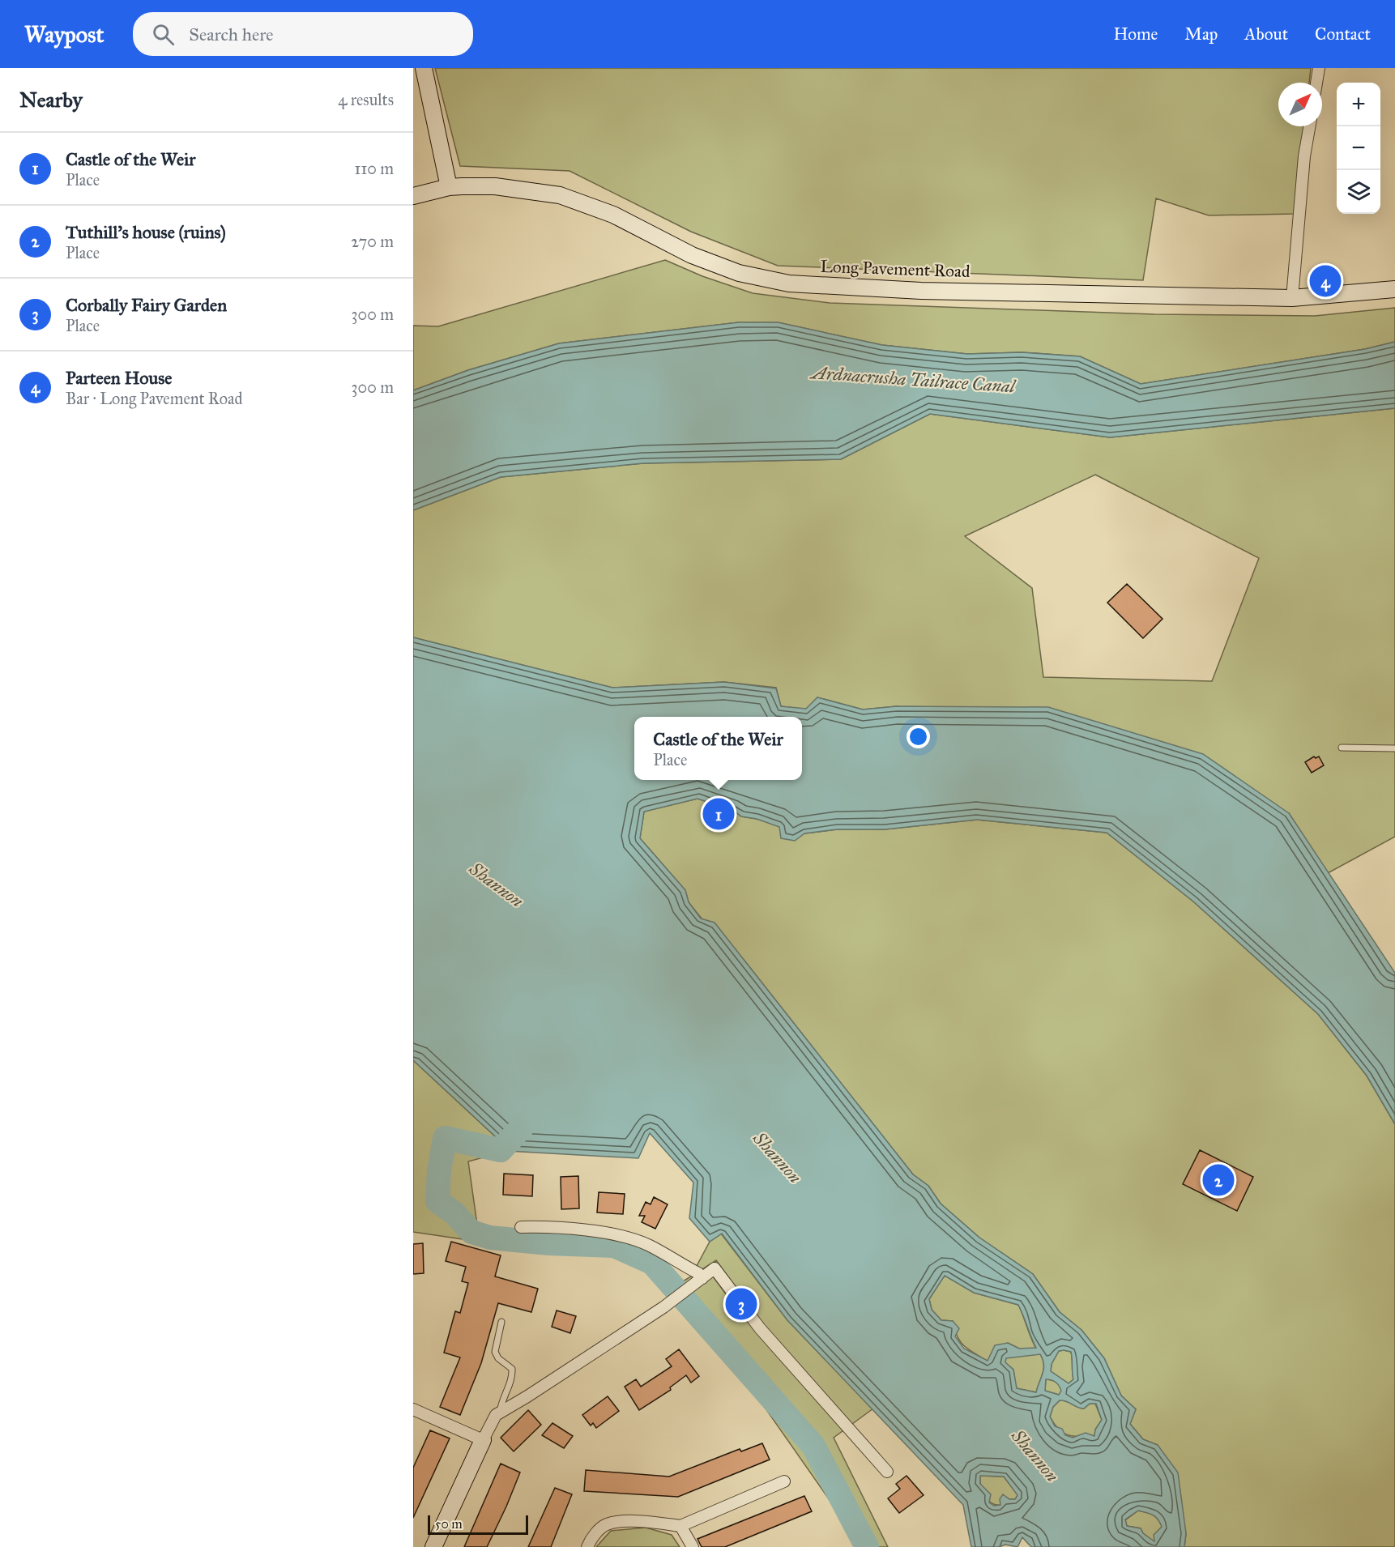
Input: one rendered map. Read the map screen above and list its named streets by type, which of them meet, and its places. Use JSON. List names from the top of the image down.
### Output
{
  "streets": {
    "main road": ["Long Pavement Road"]
  },
  "water": ["Ardnacrusha Tailrace Canal", "Shannon"],
  "scale_bar": "50 m",
  "north": "top right",
  "page": {
    "header": "Waypost",
    "search": "Search here",
    "nav": [
      "Home",
      "Map",
      "About",
      "Contact"
    ],
    "heading": ["Nearby", "4 results"],
    "map_buttons": ["+", "−"],
    "list": [
      {
        "mark": "1",
        "name": "Castle of the Weir",
        "note": "Place",
        "value": "110 m"
      },
      {
        "mark": "2",
        "name": "Tuthill's house (ruins)",
        "note": "Place",
        "value": "270 m"
      },
      {
        "mark": "3",
        "name": "Corbally Fairy Garden",
        "note": "Place",
        "value": "300 m"
      },
      {
        "mark": "4",
        "name": "Parteen House",
        "note": "Bar · Long Pavement Road",
        "value": "300 m"
      }
    ],
    "pins": [
      "4",
      "1",
      "2",
      "3"
    ],
    "popup": ["Castle of the Weir", "Place"],
    "scale": "50 m"
  }
}
